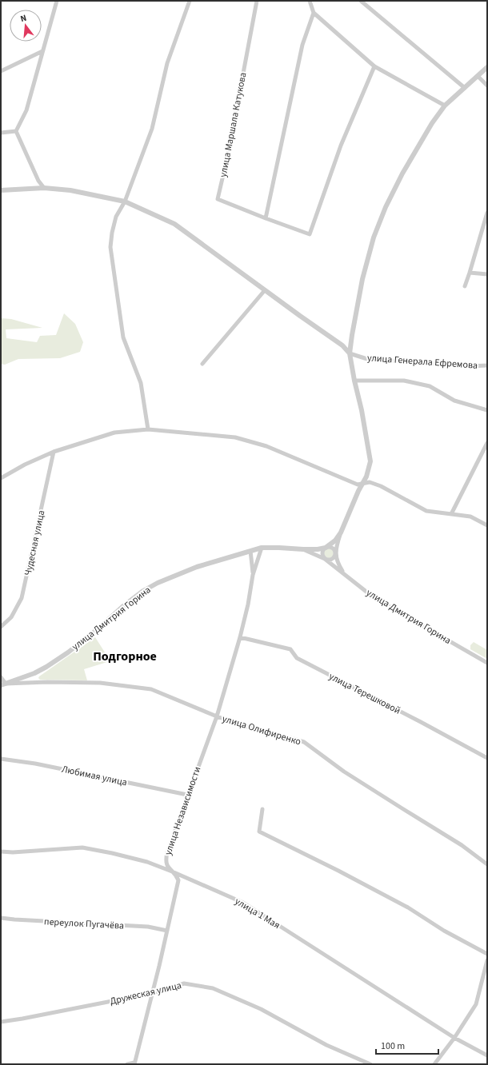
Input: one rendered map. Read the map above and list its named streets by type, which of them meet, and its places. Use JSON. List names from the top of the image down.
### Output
{
  "streets": {
    "street": [
      "улица Маршала Катукова",
      "улица Генерала Ефремова",
      "Чудесная улица",
      "улица Дмитрия Горина",
      "улица Терешковой",
      "улица Олифиренко",
      "Любимая улица",
      "улица Независимости",
      "улица 1 Мая",
      "переулок Пугачёва",
      "Дружеская улица"
    ]
  },
  "crossings": [
    ["улица Дмитрия Горина", "улица Олифиренко"],
    ["улица Терешковой", "улица Независимости"],
    ["улица Олифиренко", "улица Независимости"],
    ["Любимая улица", "улица Независимости"],
    ["улица Независимости", "улица 1 Мая"],
    ["улица Независимости", "переулок Пугачёва"],
    ["улица Независимости", "Дружеская улица"]
  ],
  "districts": ["Подгорное"],
  "scale_bar": "100 m",
  "north": "top"
}
